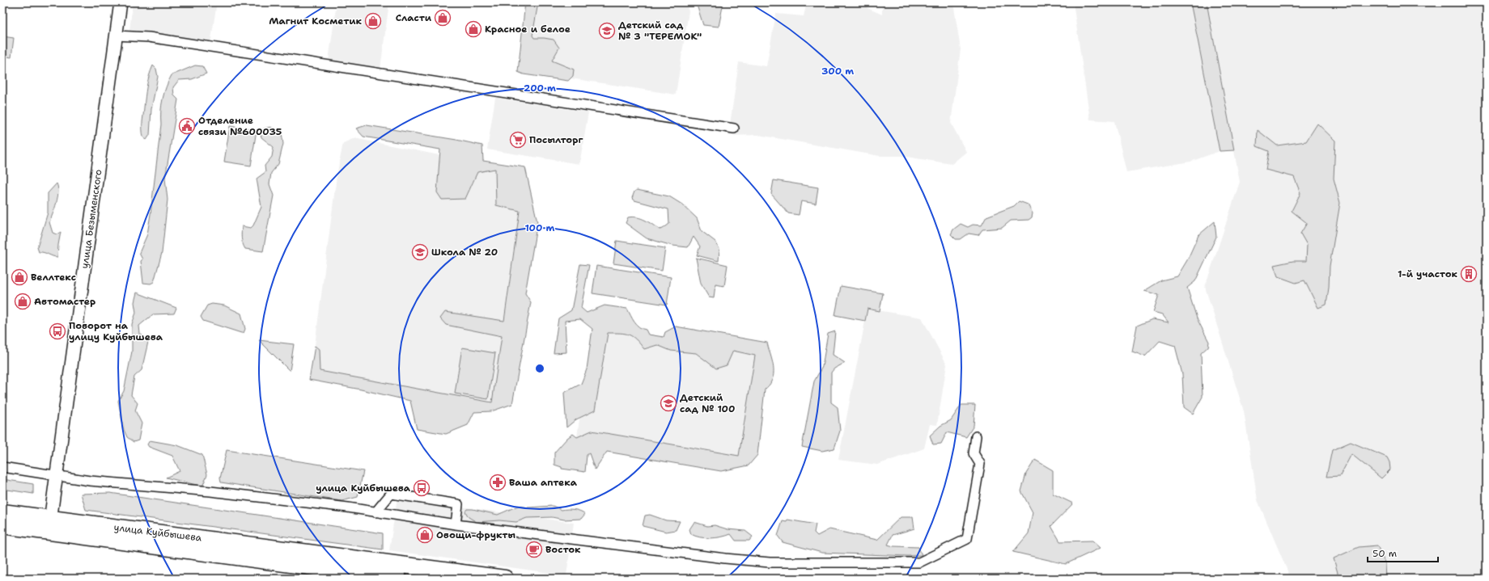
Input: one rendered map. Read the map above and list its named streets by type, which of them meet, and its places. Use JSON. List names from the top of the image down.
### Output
{
  "streets": {
    "highway": ["улица Куйбышева"],
    "main road": ["улица Безыменского"]
  },
  "crossings": [
    ["улица Безыменского", "улица Куйбышева"]
  ],
  "places": {
    "shop": [
      "Сласти",
      "Магнит Косметик",
      "Красное и белое",
      "Веллтекс",
      "Автомастер",
      "Овощи-фрукты"
    ],
    "school or university": ["Детский сад № 3 \"ТЕРЕМОК\"", "Школа № 20", "Детский сад № 100"],
    "public building": ["Отделение связи №600035"],
    "supermarket": ["Посылторг"],
    "building": ["1-й участок"],
    "bus stop": ["Поворот на улицу Куйбышева", "улица Куйбышева"],
    "pharmacy": ["Ваша аптека"],
    "cafe": ["Восток"]
  },
  "scale_bar": "50 m",
  "rings": ["300 m", "200 m", "100 m"]
}
